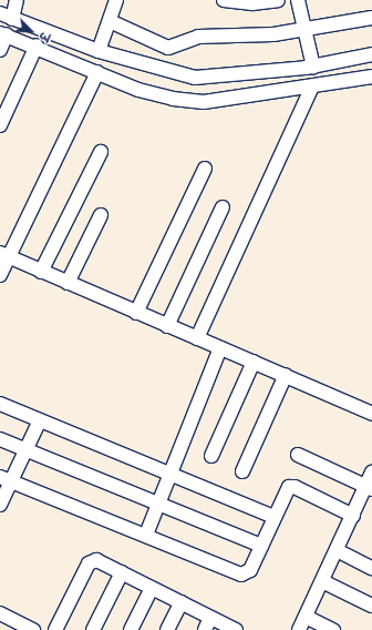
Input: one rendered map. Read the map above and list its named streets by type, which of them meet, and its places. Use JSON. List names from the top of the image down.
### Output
{
  "north": "bottom right"
}
